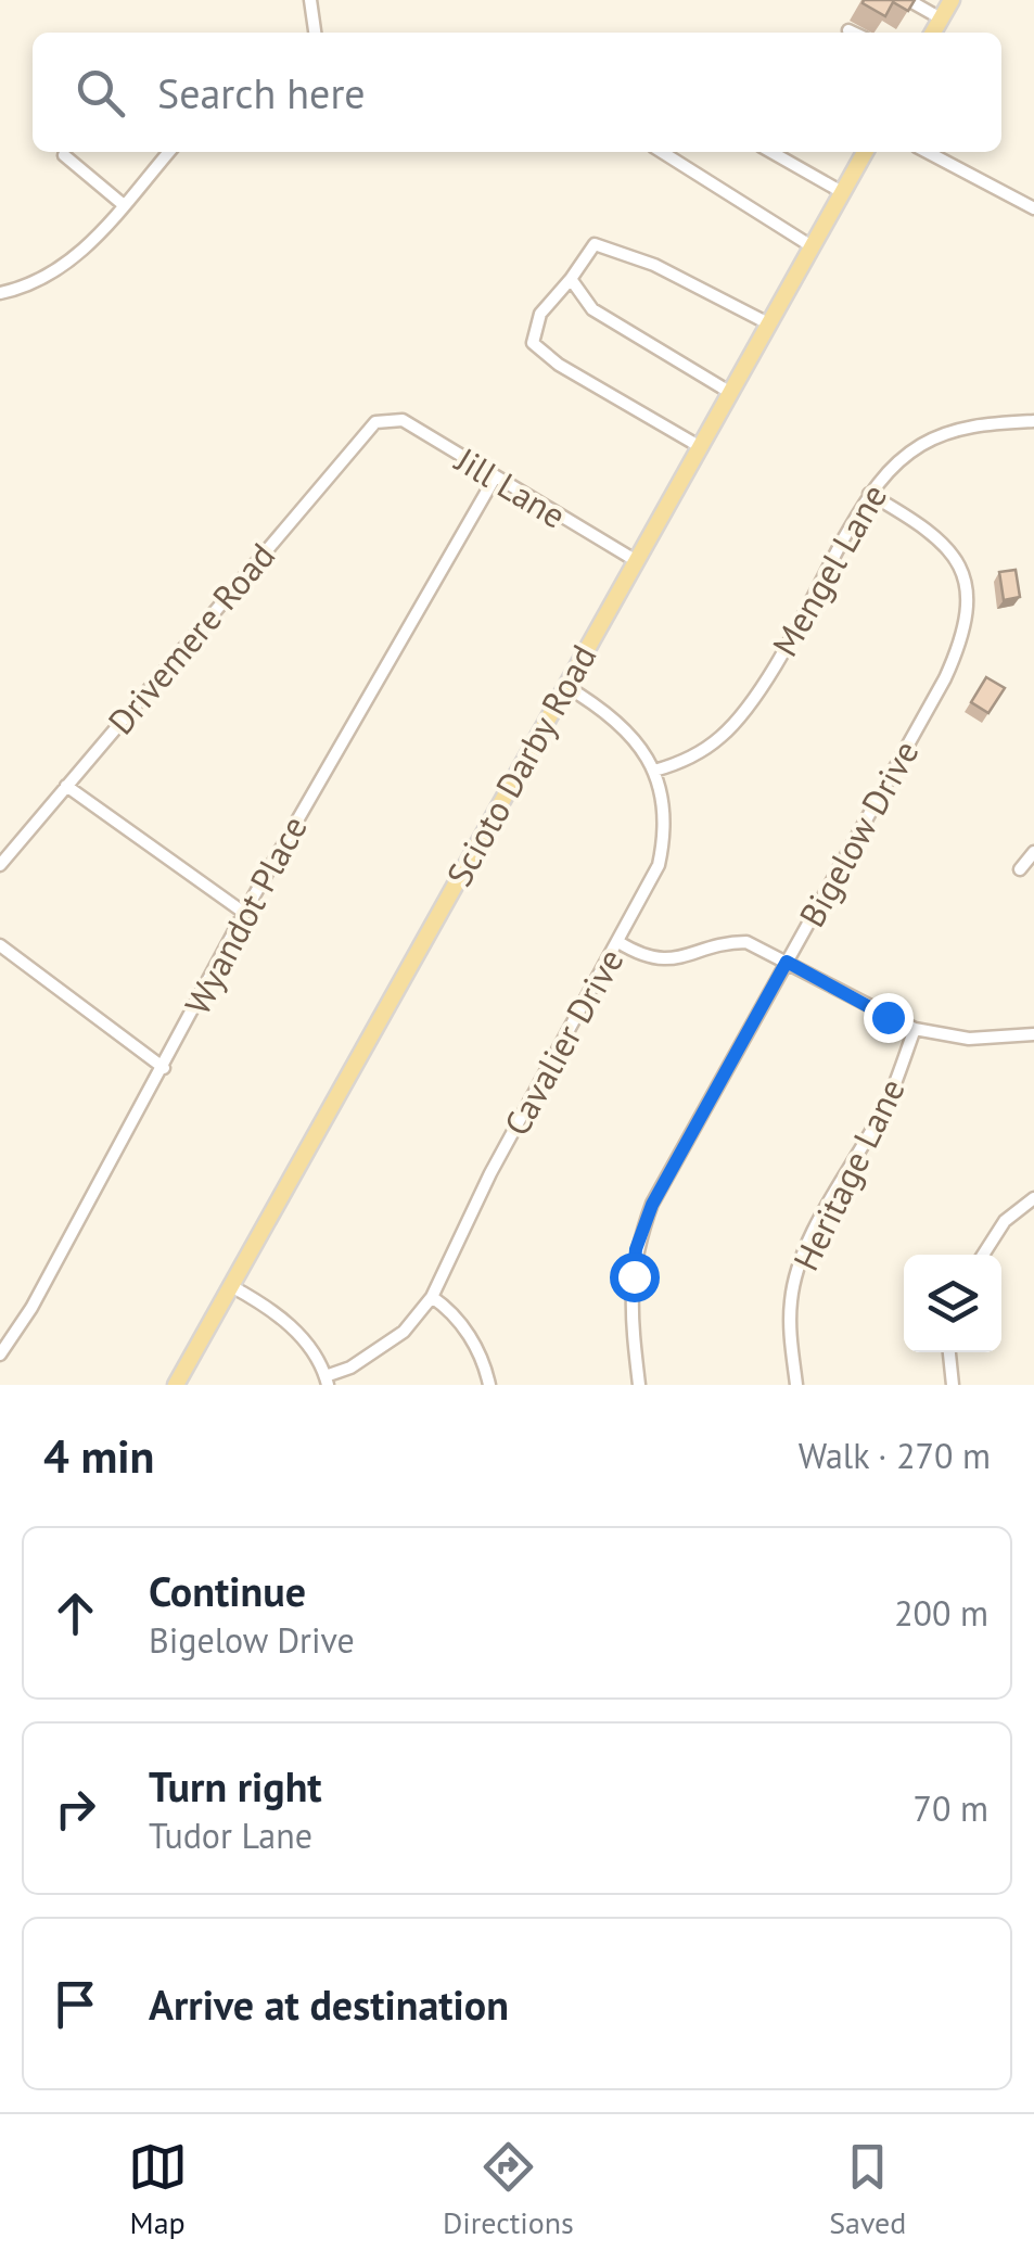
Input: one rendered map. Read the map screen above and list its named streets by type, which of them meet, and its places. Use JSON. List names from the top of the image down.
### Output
{
  "streets": {
    "main road": ["Scioto Darby Road"],
    "street": [
      "Jill Lane",
      "Mengel Lane",
      "Drivemere Road",
      "Bigelow Drive",
      "Wyandot Place",
      "Cavalier Drive",
      "Heritage Lane"
    ]
  },
  "crossings": [
    ["Jill Lane", "Drivemere Road"],
    ["Jill Lane", "Scioto Darby Road"],
    ["Jill Lane", "Wyandot Place"],
    ["Mengel Lane", "Bigelow Drive"],
    ["Mengel Lane", "Cavalier Drive"],
    ["Scioto Darby Road", "Cavalier Drive"]
  ],
  "page": {
    "search": "Search here",
    "heading": ["4 min", "Walk · 270 m"],
    "list": [
      ["Continue", "Bigelow Drive", "200 m"],
      ["Turn right", "Tudor Lane", "70 m"],
      "Arrive at destination"
    ],
    "nav": ["Map", "Directions", "Saved"]
  }
}
